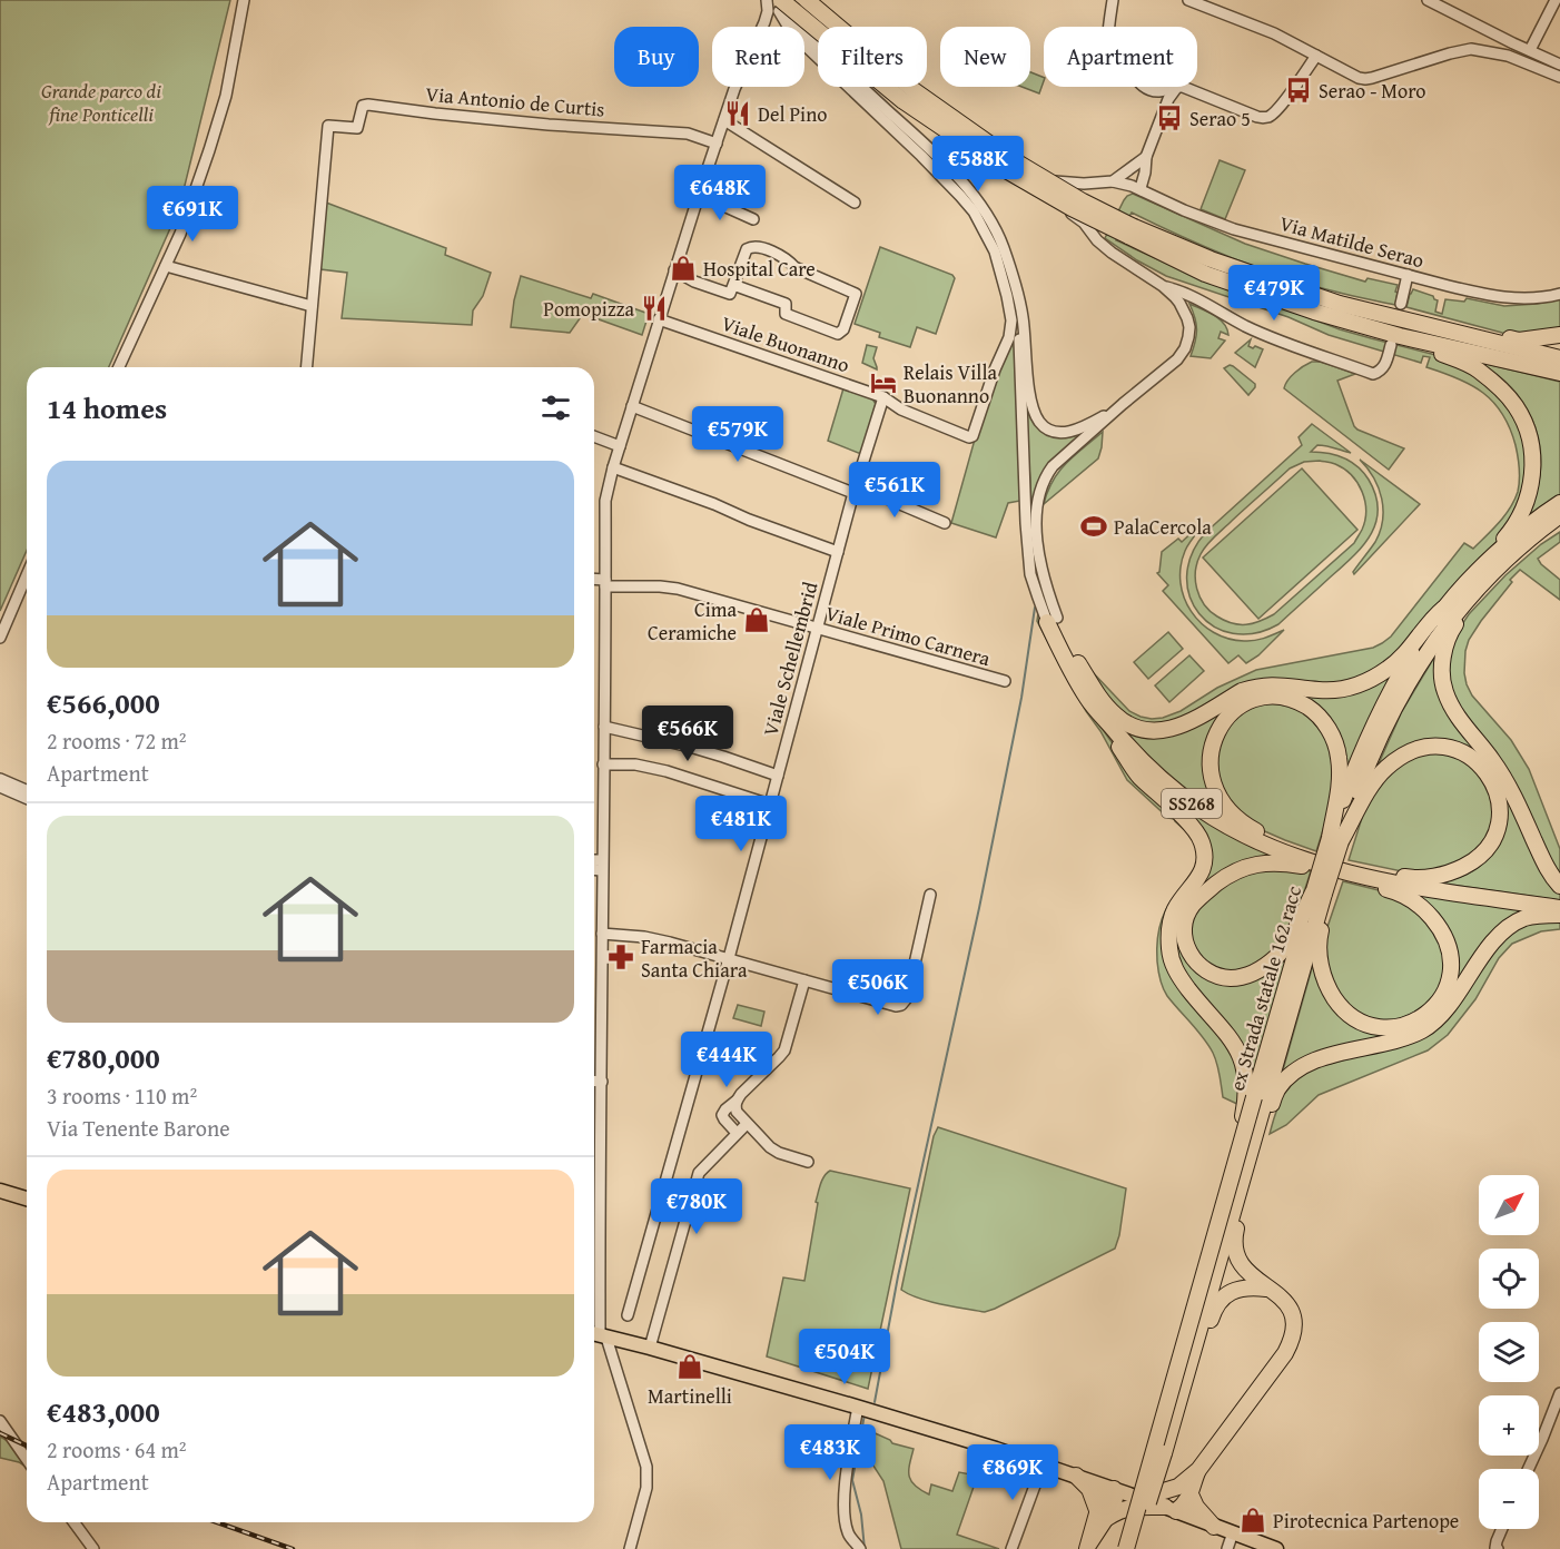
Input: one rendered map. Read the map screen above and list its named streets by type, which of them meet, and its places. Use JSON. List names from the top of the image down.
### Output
{
  "streets": {
    "highway": ["SS268", "ex Strada statale 162 racc"],
    "street": [
      "Via Antonio de Curtis",
      "Via Matilde Serao",
      "Viale Buonanno",
      "Viale Primo Carnera",
      "Viale Schellembrid"
    ]
  },
  "crossings": [
    ["Viale Buonanno", "Viale Schellembrid"],
    ["Viale Primo Carnera", "Viale Schellembrid"]
  ],
  "parks": ["Grande parco di fine Ponticelli"],
  "places": {
    "bus stop": ["Serao - Moro", "Serao 5"],
    "restaurant": ["Del Pino", "Pomopizza"],
    "shop": [
      "Hospital Care",
      "Cima Ceramiche",
      "Martinelli",
      "Pirotecnica Partenope"
    ],
    "hotel": ["Relais Villa Buonanno"],
    "sports": ["PalaCercola"],
    "pharmacy": ["Farmacia Santa Chiara"]
  },
  "north": "top right",
  "page": {
    "chip": [
      "Buy",
      "Rent",
      "Filters",
      "New",
      "Apartment"
    ],
    "price": [
      "€588K",
      "€648K",
      "€691K",
      "€479K",
      "€579K",
      "€561K",
      "€566K",
      "€481K",
      "€506K",
      "€444K",
      "€780K",
      "€504K",
      "€483K",
      "€869K"
    ],
    "heading": "14 homes",
    "list": [
      {
        "name": "€566,000",
        "note": "2 rooms · 72 m² · Apartment"
      },
      {
        "name": "€780,000",
        "note": "3 rooms · 110 m² · Via Tenente Barone"
      },
      {
        "name": "€483,000",
        "note": "2 rooms · 64 m² · Apartment"
      }
    ],
    "map_buttons": ["+", "−"]
  }
}
